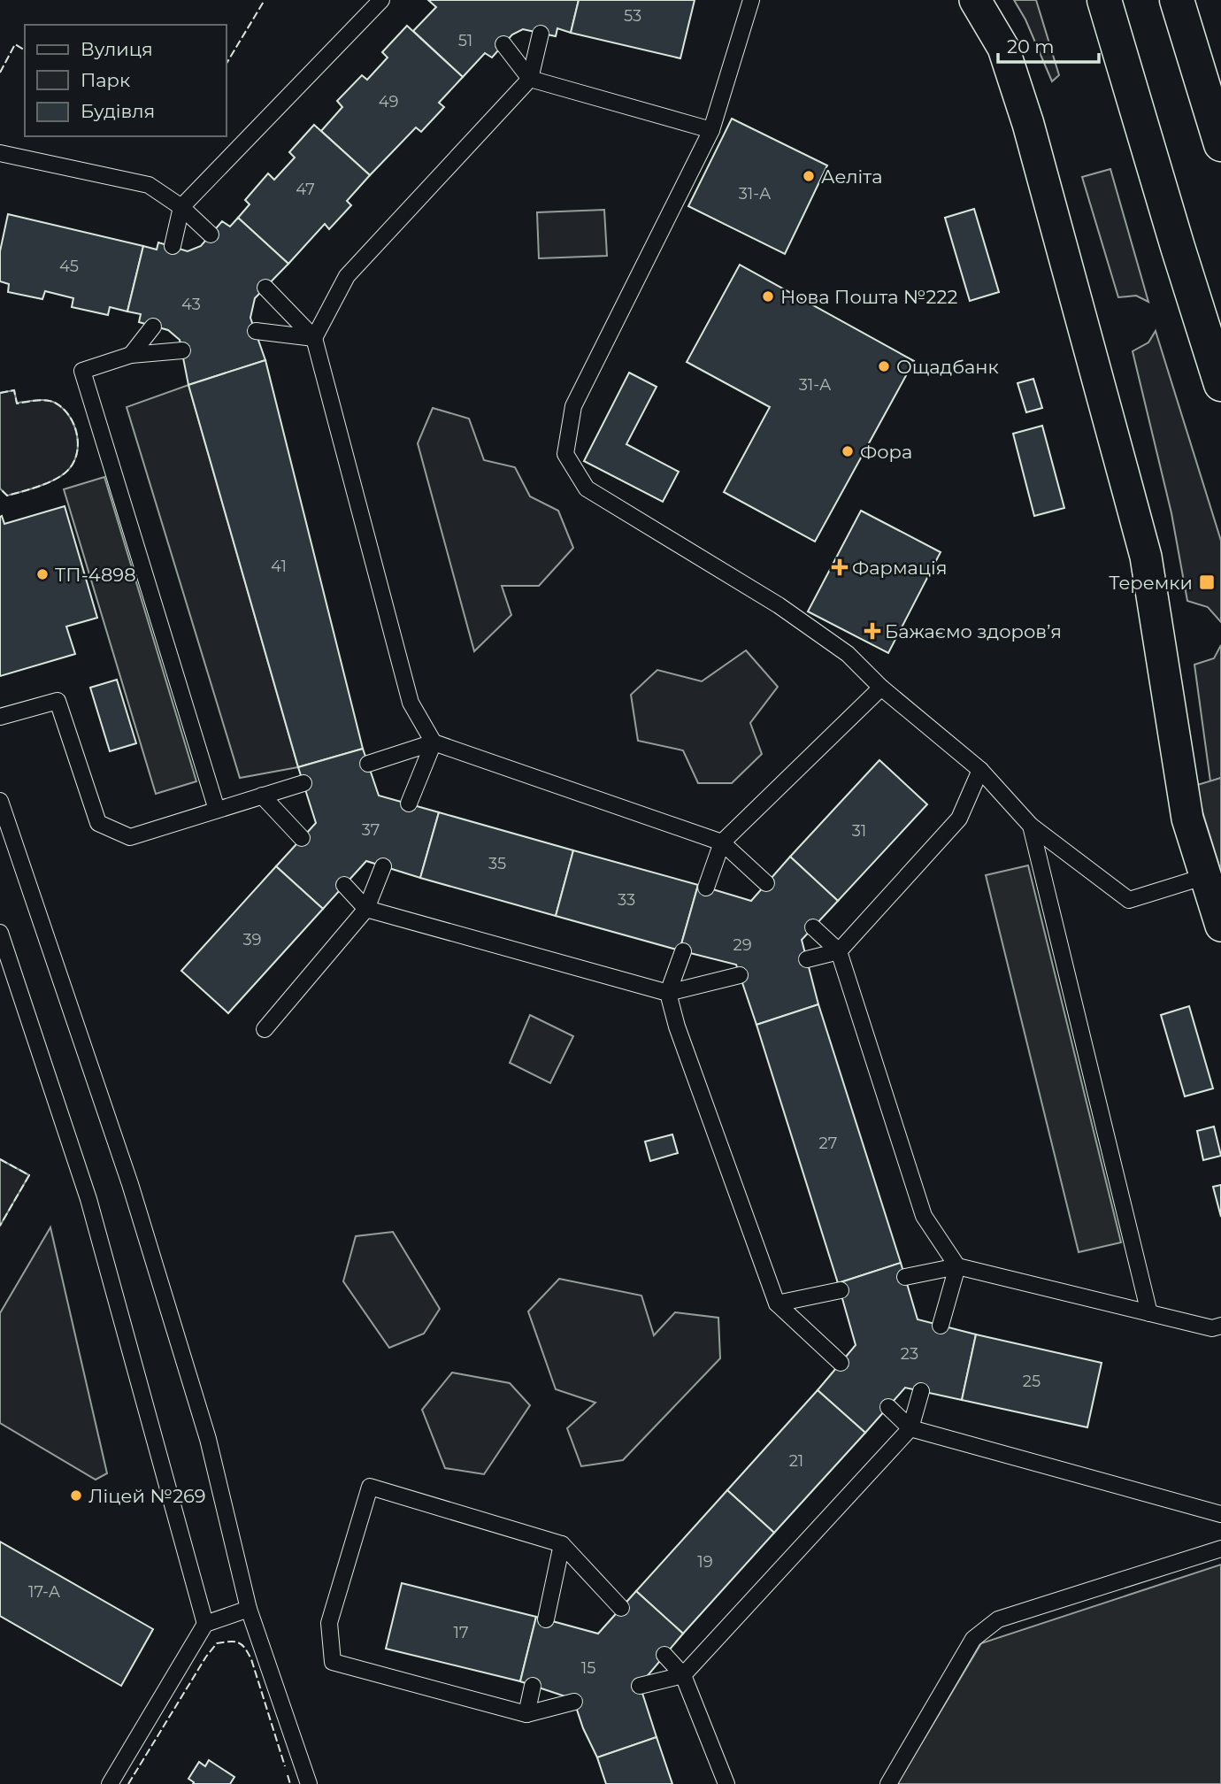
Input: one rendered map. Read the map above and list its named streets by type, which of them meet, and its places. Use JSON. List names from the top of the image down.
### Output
{
  "places": {
    "other": [
      "Аеліта",
      "Нова Пошта №222",
      "Ощадбанк",
      "Фора",
      "ТП-4898",
      "Ліцей №269"
    ],
    "health": ["Фармація", "Бажаємо здоровʼя"],
    "transit": ["Теремки"]
  },
  "house_numbers": [
    "53",
    "51",
    "49",
    "47",
    "31-А",
    "45",
    "43",
    "31-А",
    "41",
    "37",
    "31",
    "35",
    "33",
    "39",
    "29",
    "27",
    "23",
    "25",
    "21",
    "19",
    "17-А",
    "17",
    "15"
  ],
  "legend": ["Вулиця", "Парк", "Будівля"],
  "scale_bar": "20 m"
}
